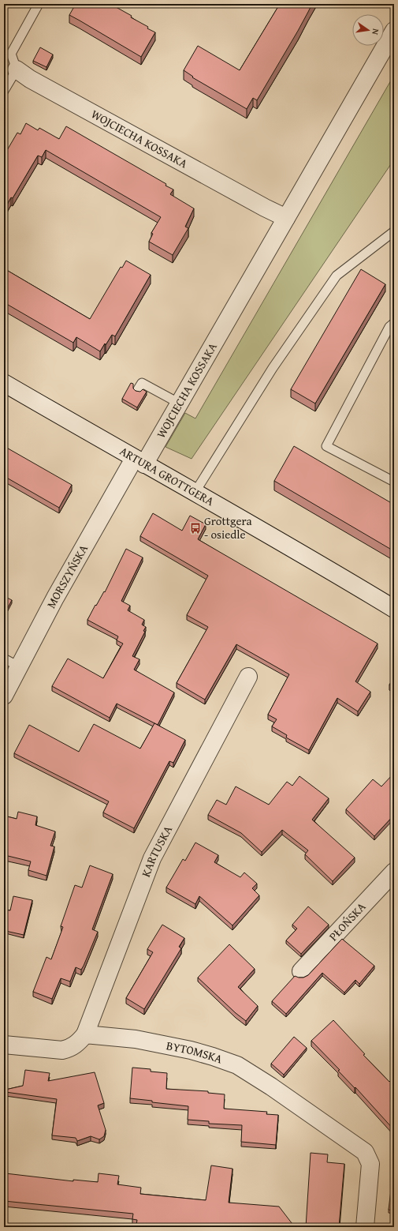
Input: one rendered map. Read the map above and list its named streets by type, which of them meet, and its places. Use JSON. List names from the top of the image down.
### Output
{
  "streets": {
    "street": [
      "WOJCIECHA KOSSAKA",
      "ARTURA GROTTGERA",
      "MORSZYŃSKA",
      "KARTUSKA",
      "PŁOŃSKA",
      "BYTOMSKA"
    ]
  },
  "crossings": [
    ["WOJCIECHA KOSSAKA", "ARTURA GROTTGERA"],
    ["WOJCIECHA KOSSAKA", "MORSZYŃSKA"],
    ["ARTURA GROTTGERA", "MORSZYŃSKA"],
    ["KARTUSKA", "BYTOMSKA"]
  ],
  "places": {
    "bus stop": ["Grottgera - osiedle"]
  },
  "north": "right"
}
